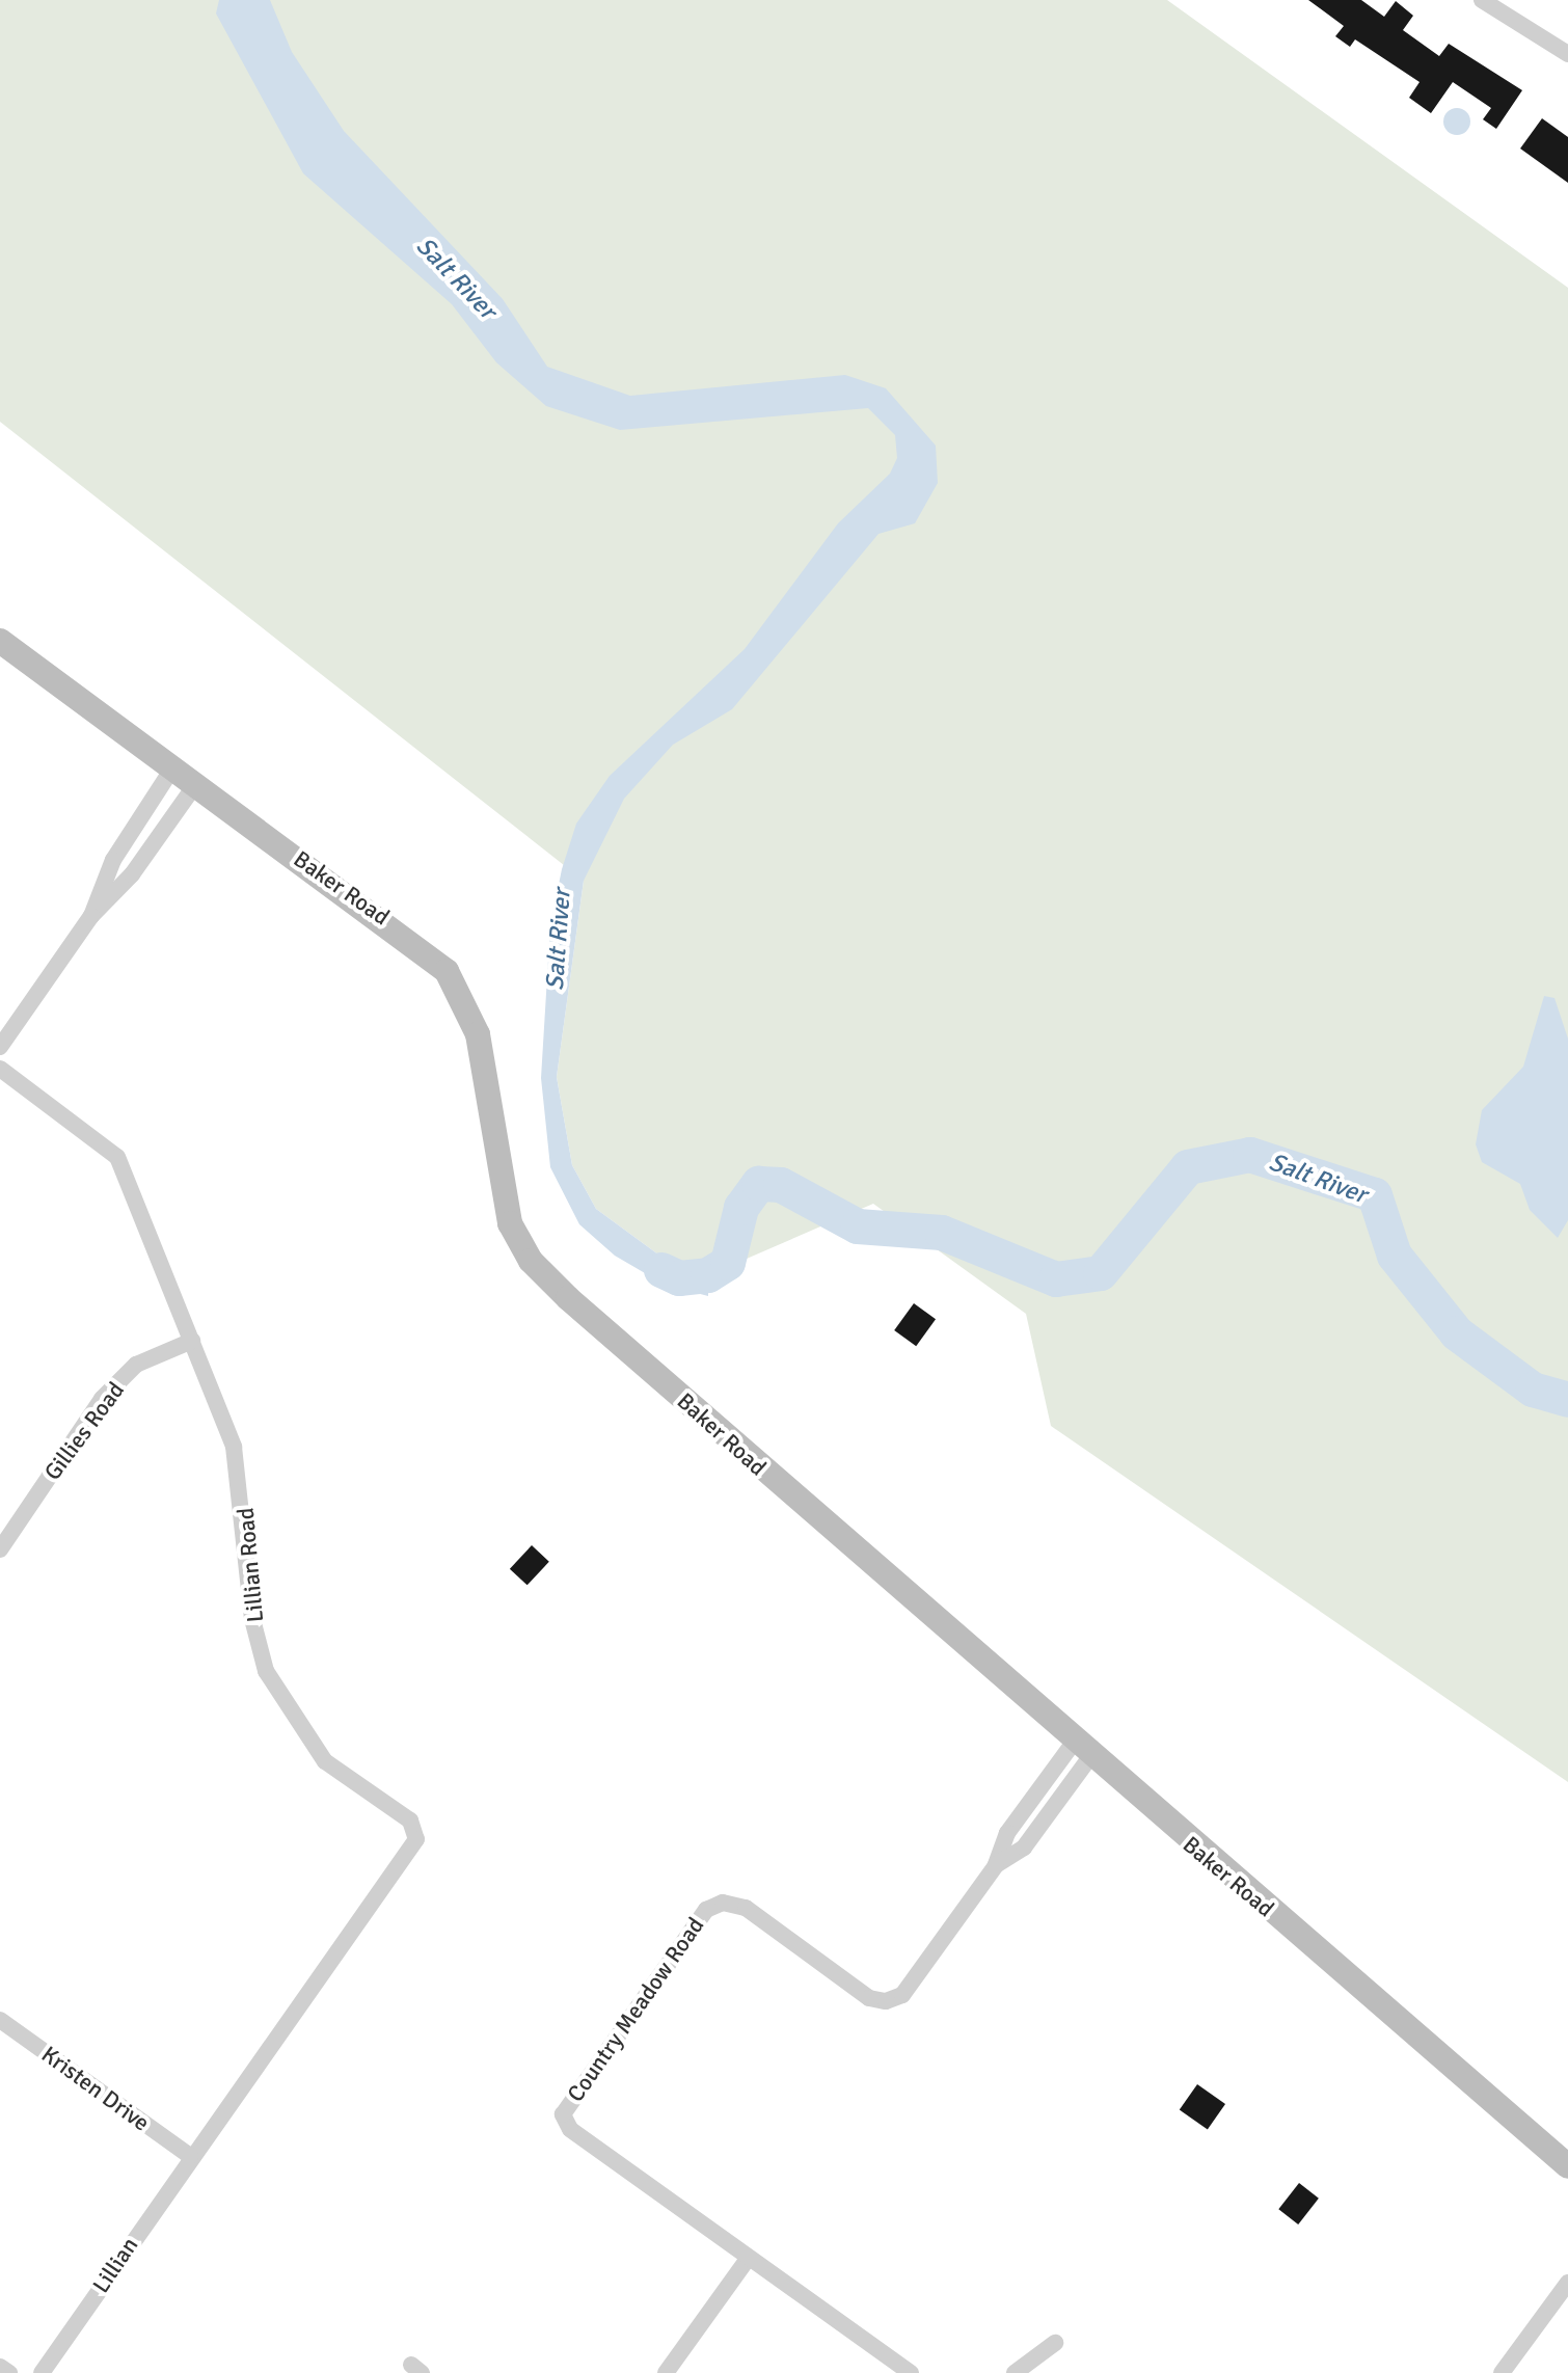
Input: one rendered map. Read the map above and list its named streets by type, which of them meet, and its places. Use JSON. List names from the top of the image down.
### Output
{
  "streets": {
    "street": [
      "Baker Road",
      "Gillies Road",
      "Lillian Road",
      "Country Meadow Road",
      "Kristen Drive",
      "Lillian"
    ]
  },
  "crossings": [
    ["Baker Road", "Country Meadow Road"],
    ["Gillies Road", "Lillian Road"],
    ["Lillian Road", "Kristen Drive"],
    ["Lillian Road", "Lillian"],
    ["Kristen Drive", "Lillian"]
  ],
  "water": ["Salt River"]
}
